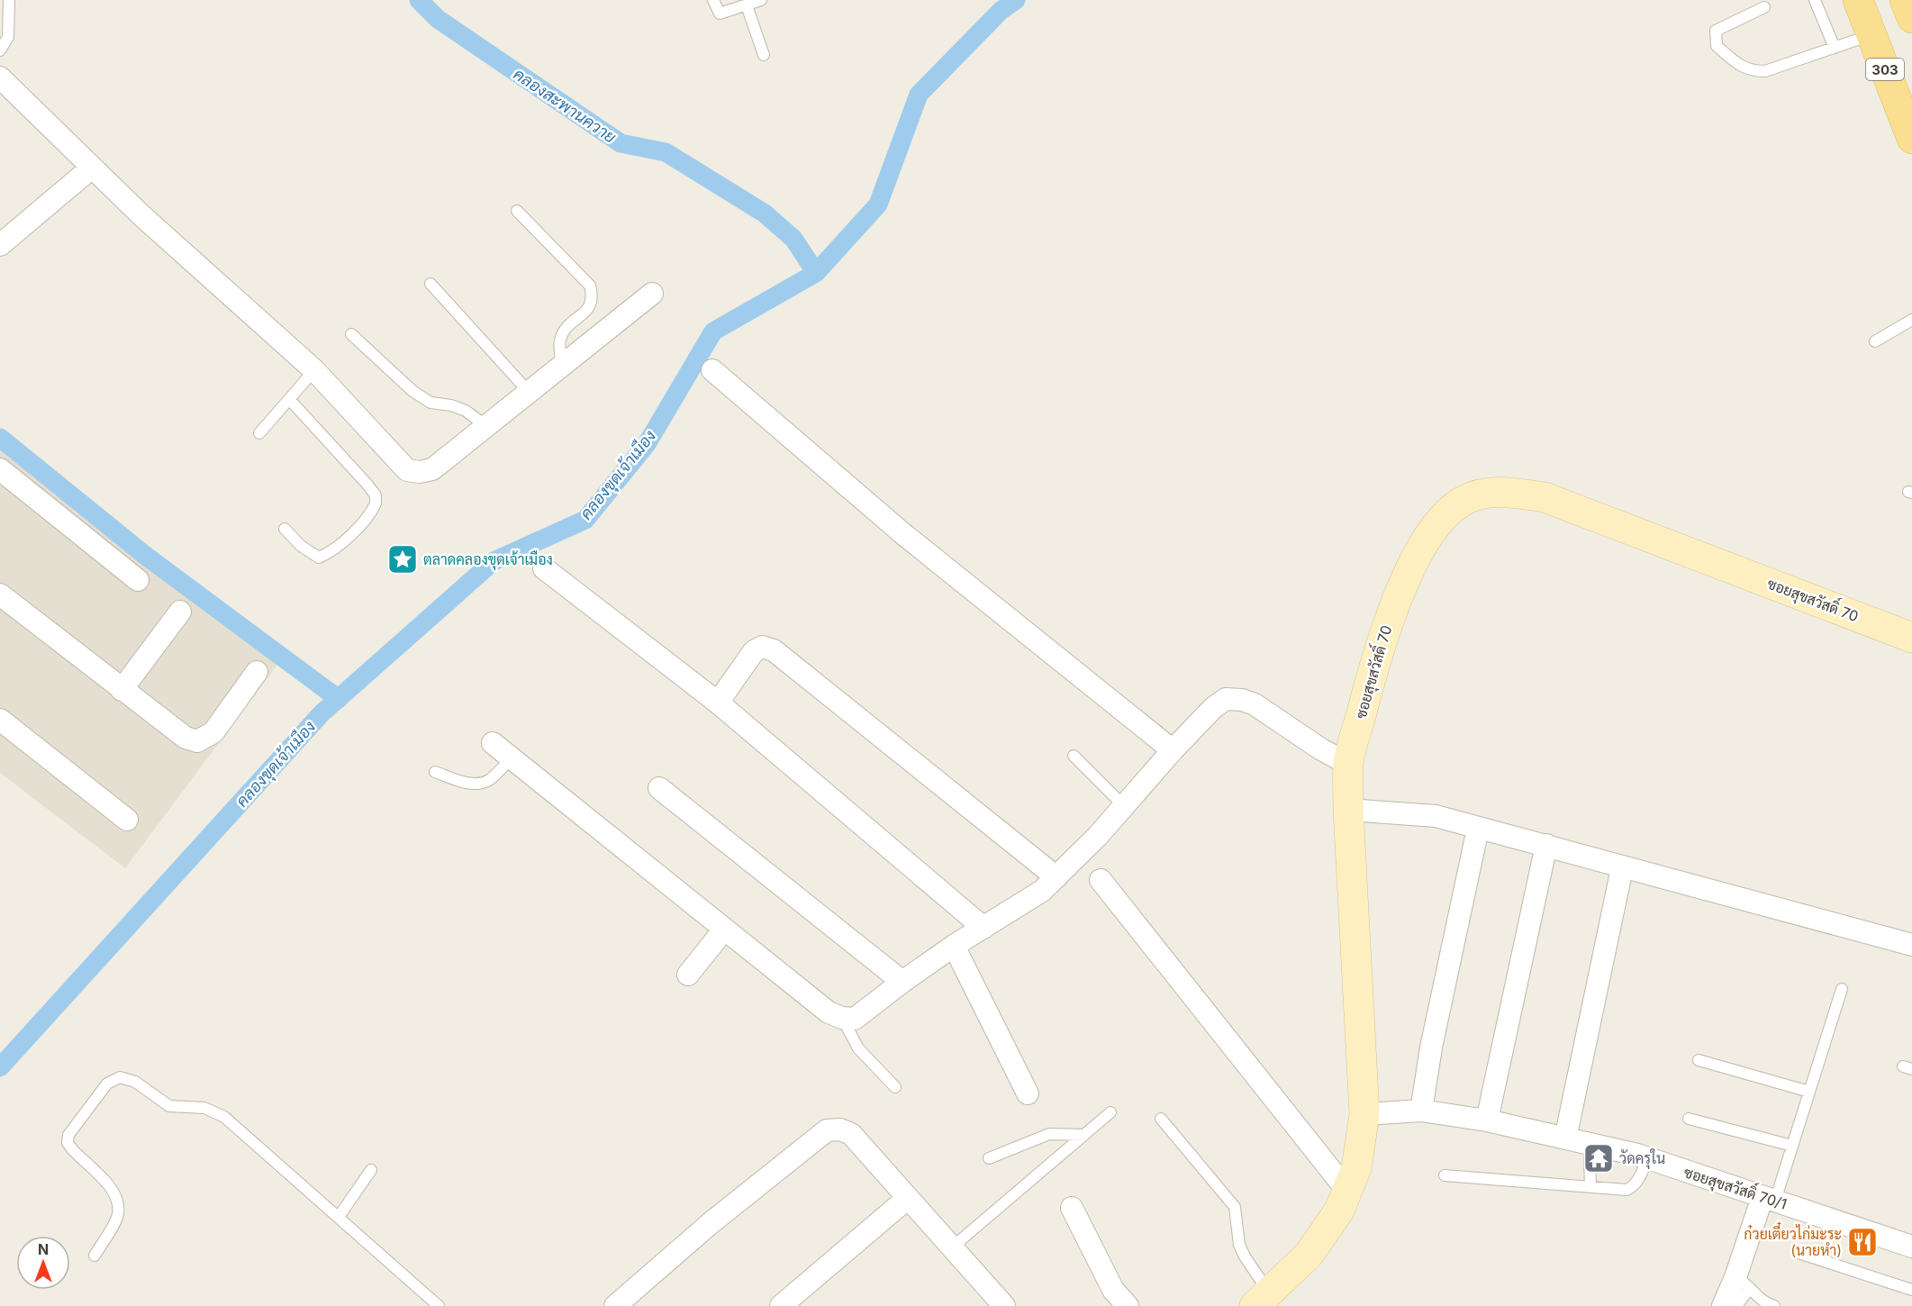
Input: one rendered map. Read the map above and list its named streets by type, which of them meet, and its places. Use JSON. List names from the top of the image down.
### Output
{
  "streets": {
    "main road": ["303"],
    "street": ["ซอยสุขสวัสดิ์ 70", "ซอยสุขสวัสดิ์ 70/1"]
  },
  "crossings": [
    ["ซอยสุขสวัสดิ์ 70", "ซอยสุขสวัสดิ์ 70/1"]
  ],
  "water": ["คลองสะพานควาย", "คลองขุดเจ้าเมือง"],
  "places": {
    "place": ["ตลาดคลองขุดเจ้าเมือง"],
    "temple": ["วัดครุใน"],
    "restaurant": ["ก๋วยเตี๋ยวไก่มะระ (นายหำ)"]
  },
  "north": "top"
}
